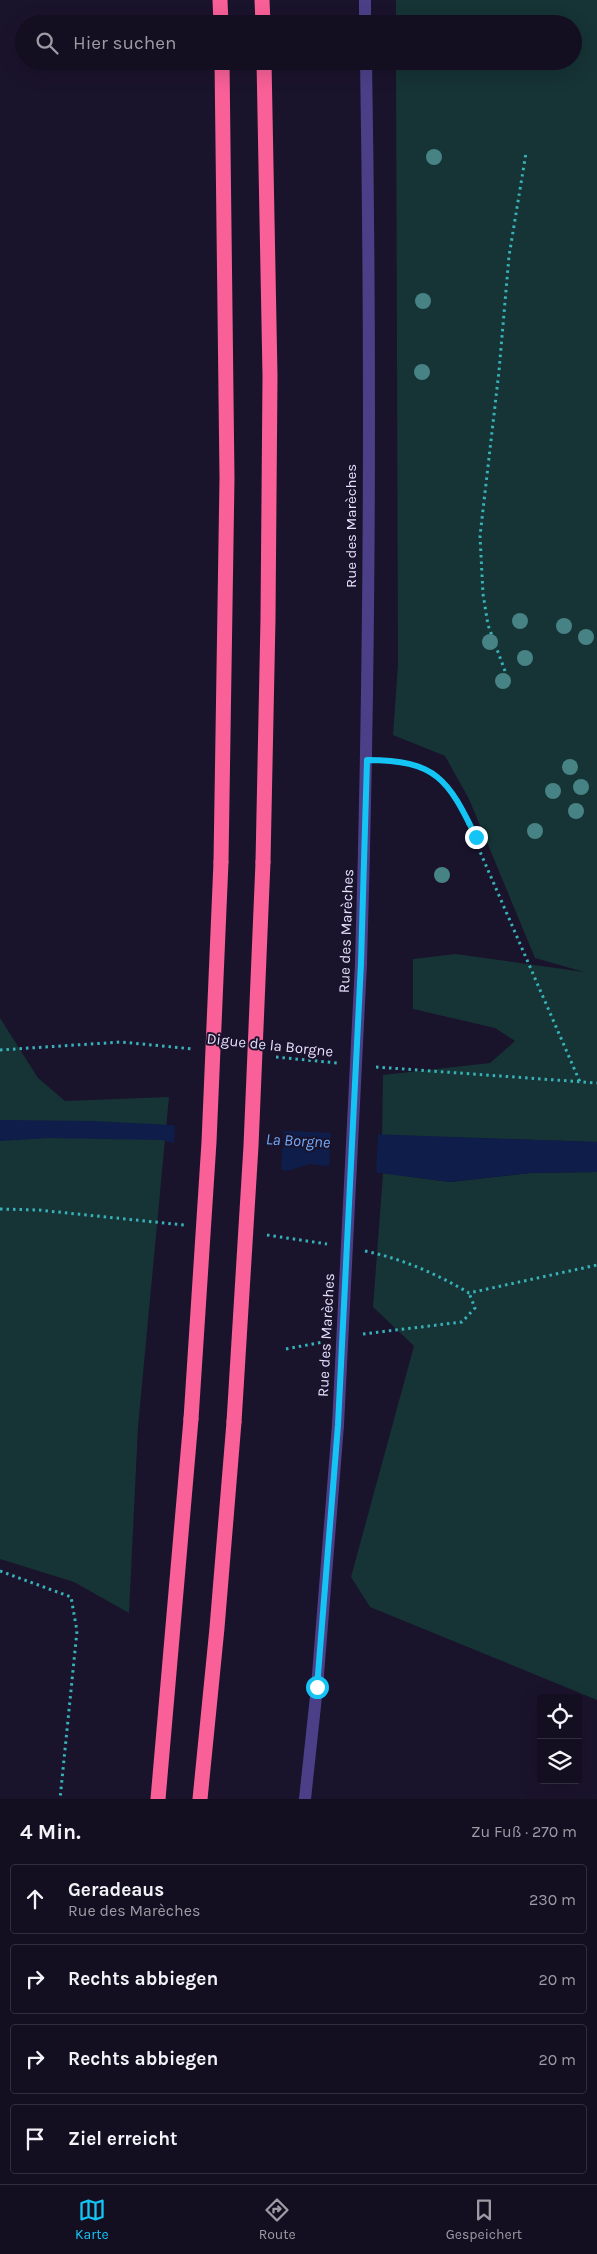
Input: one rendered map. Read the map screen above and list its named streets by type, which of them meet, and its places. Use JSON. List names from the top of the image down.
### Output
{
  "streets": {
    "street": ["Rue des Marèches"],
    "path": ["Digue de la Borgne"]
  },
  "water": ["La Borgne"],
  "page": {
    "search": "Hier suchen",
    "heading": ["4 Min.", "Zu Fuß · 270 m"],
    "list": [
      ["Geradeaus", "Rue des Marèches", "230 m"],
      ["Rechts abbiegen", "20 m"],
      ["Rechts abbiegen", "20 m"],
      "Ziel erreicht"
    ],
    "nav": ["Karte", "Route", "Gespeichert"]
  }
}
